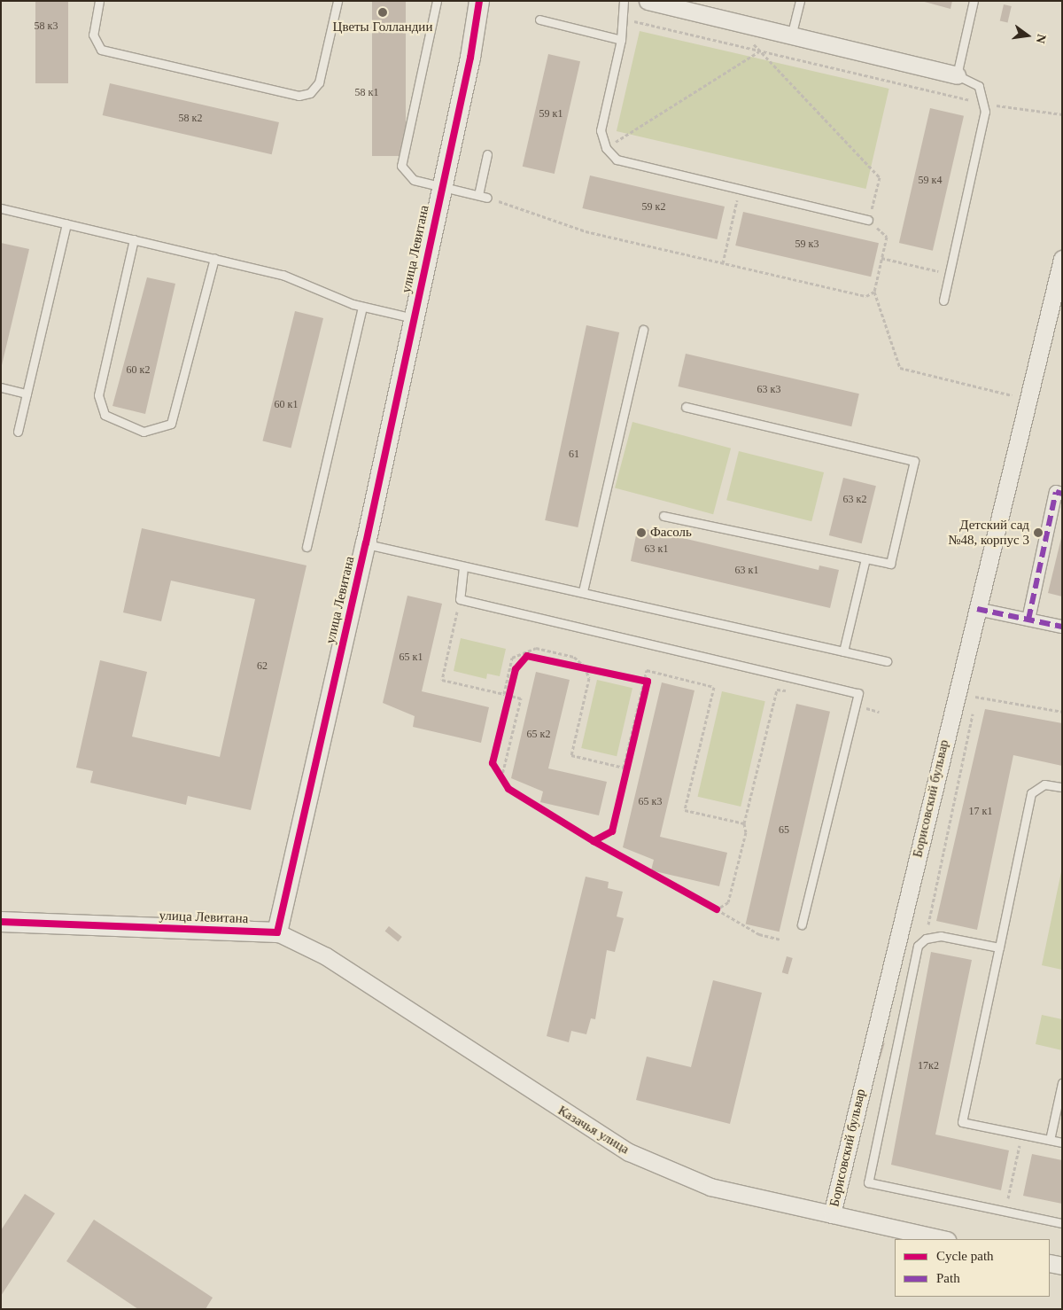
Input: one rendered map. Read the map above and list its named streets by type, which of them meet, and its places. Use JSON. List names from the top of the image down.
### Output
{
  "streets": {
    "street": ["улица Левитана", "Борисовский бульвар", "Казачья улица"]
  },
  "crossings": [
    ["улица Левитана", "Казачья улица"],
    ["Борисовский бульвар", "Казачья улица"]
  ],
  "places": ["Цветы Голландии", "Фасоль", "Детский сад №48, корпус 3"],
  "house_numbers": [
    "58 к3",
    "58 к1",
    "59 к1",
    "58 к2",
    "59 к4",
    "59 к2",
    "59 к3",
    "60 к2",
    "63 к3",
    "60 к1",
    "61",
    "63 к2",
    "63 к1",
    "63 к1",
    "65 к1",
    "62",
    "65 к2",
    "65 к3",
    "17 к1",
    "65",
    "17к2"
  ],
  "legend": ["Cycle path", "Path"],
  "north": "right"
}
